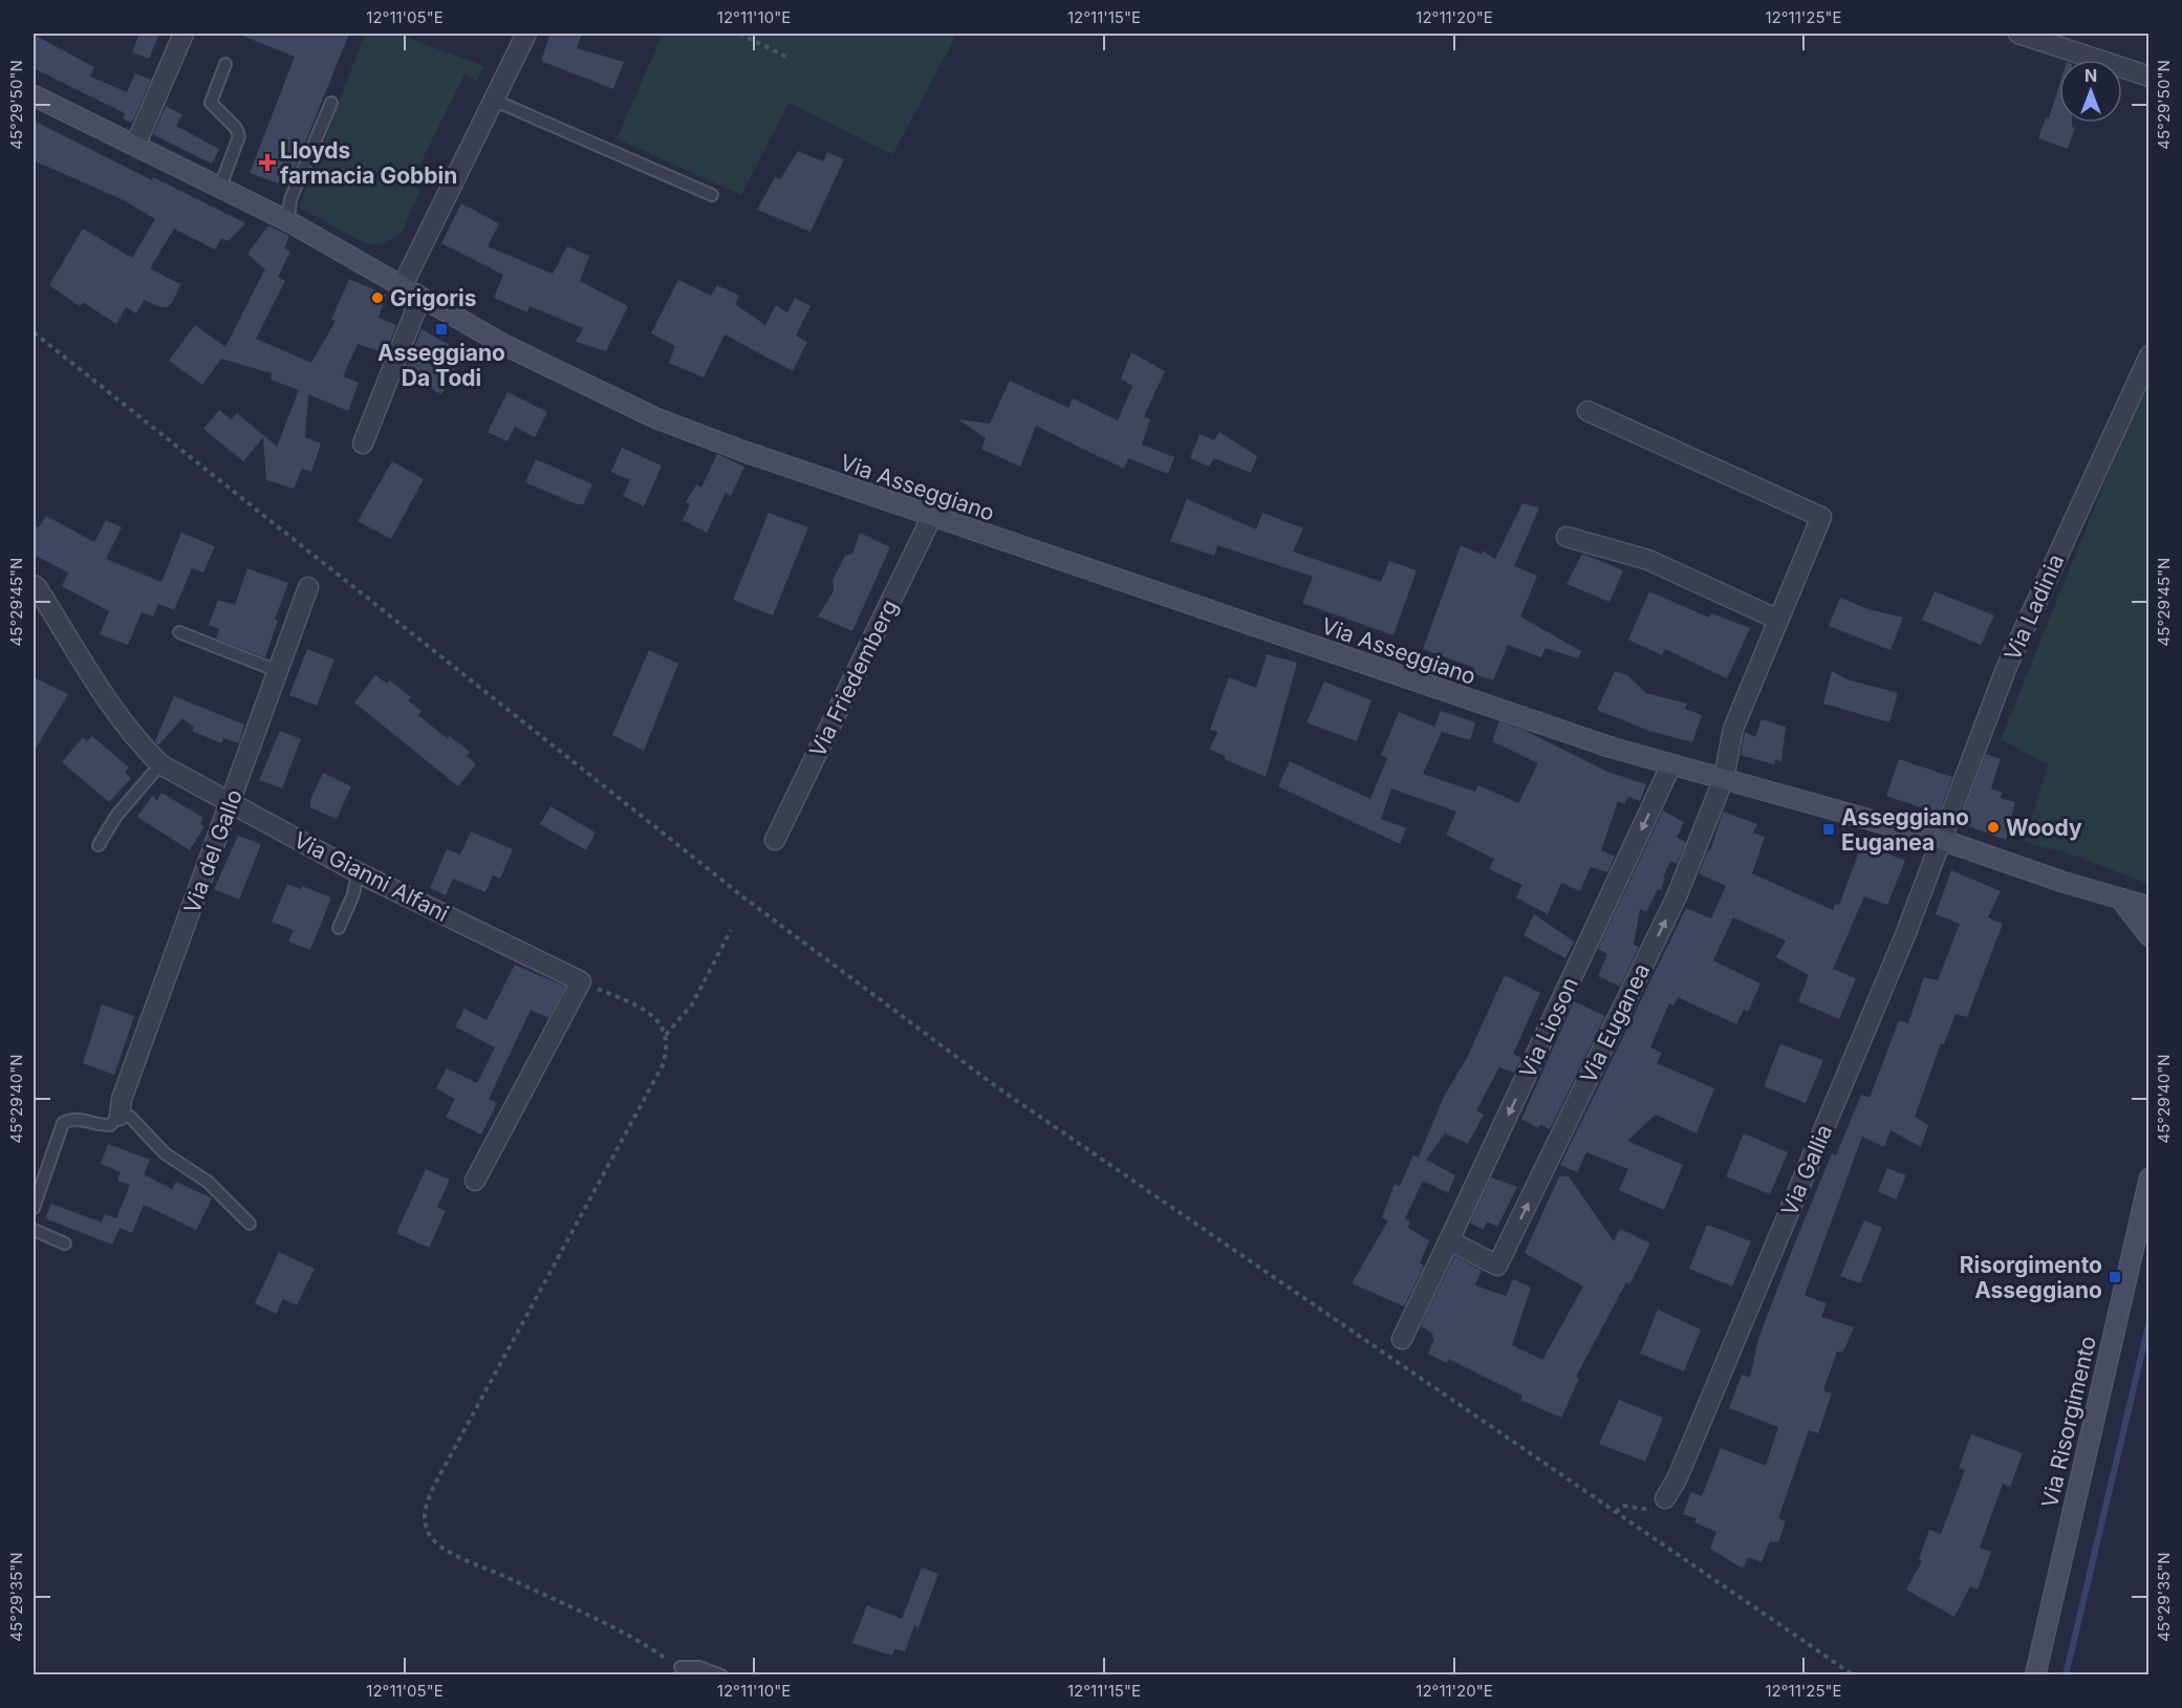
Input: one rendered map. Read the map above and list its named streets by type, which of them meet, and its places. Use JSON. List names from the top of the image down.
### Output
{
  "streets": {
    "street": [
      "Via Asseggiano",
      "Via Ladinia",
      "Via Friedemberg",
      "Via del Gallo",
      "Via Gianni Alfani",
      "Via Euganea",
      "Via Lioson",
      "Via Gallia",
      "Via Risorgimento"
    ]
  },
  "crossings": [
    ["Via Asseggiano", "Via Ladinia"],
    ["Via Asseggiano", "Via Friedemberg"],
    ["Via Asseggiano", "Via Euganea"],
    ["Via Asseggiano", "Via Lioson"],
    ["Via Asseggiano", "Via Gallia"],
    ["Via Ladinia", "Via Gallia"],
    ["Via del Gallo", "Via Gianni Alfani"],
    ["Via Euganea", "Via Lioson"]
  ],
  "one_way": ["Via Euganea", "Via Lioson"],
  "places": {
    "health": ["Lloyds farmacia Gobbin"],
    "other": ["Grigoris", "Woody"],
    "transit": ["Asseggiano Da Todi", "Asseggiano Euganea", "Risorgimento Asseggiano"]
  },
  "north": "top",
  "coordinates": [
    "12°11'05\"E",
    "12°11'10\"E",
    "12°11'15\"E",
    "12°11'20\"E",
    "12°11'25\"E",
    "45°29'50\"N",
    "45°29'45\"N",
    "45°29'40\"N",
    "45°29'35\"N"
  ]
}
